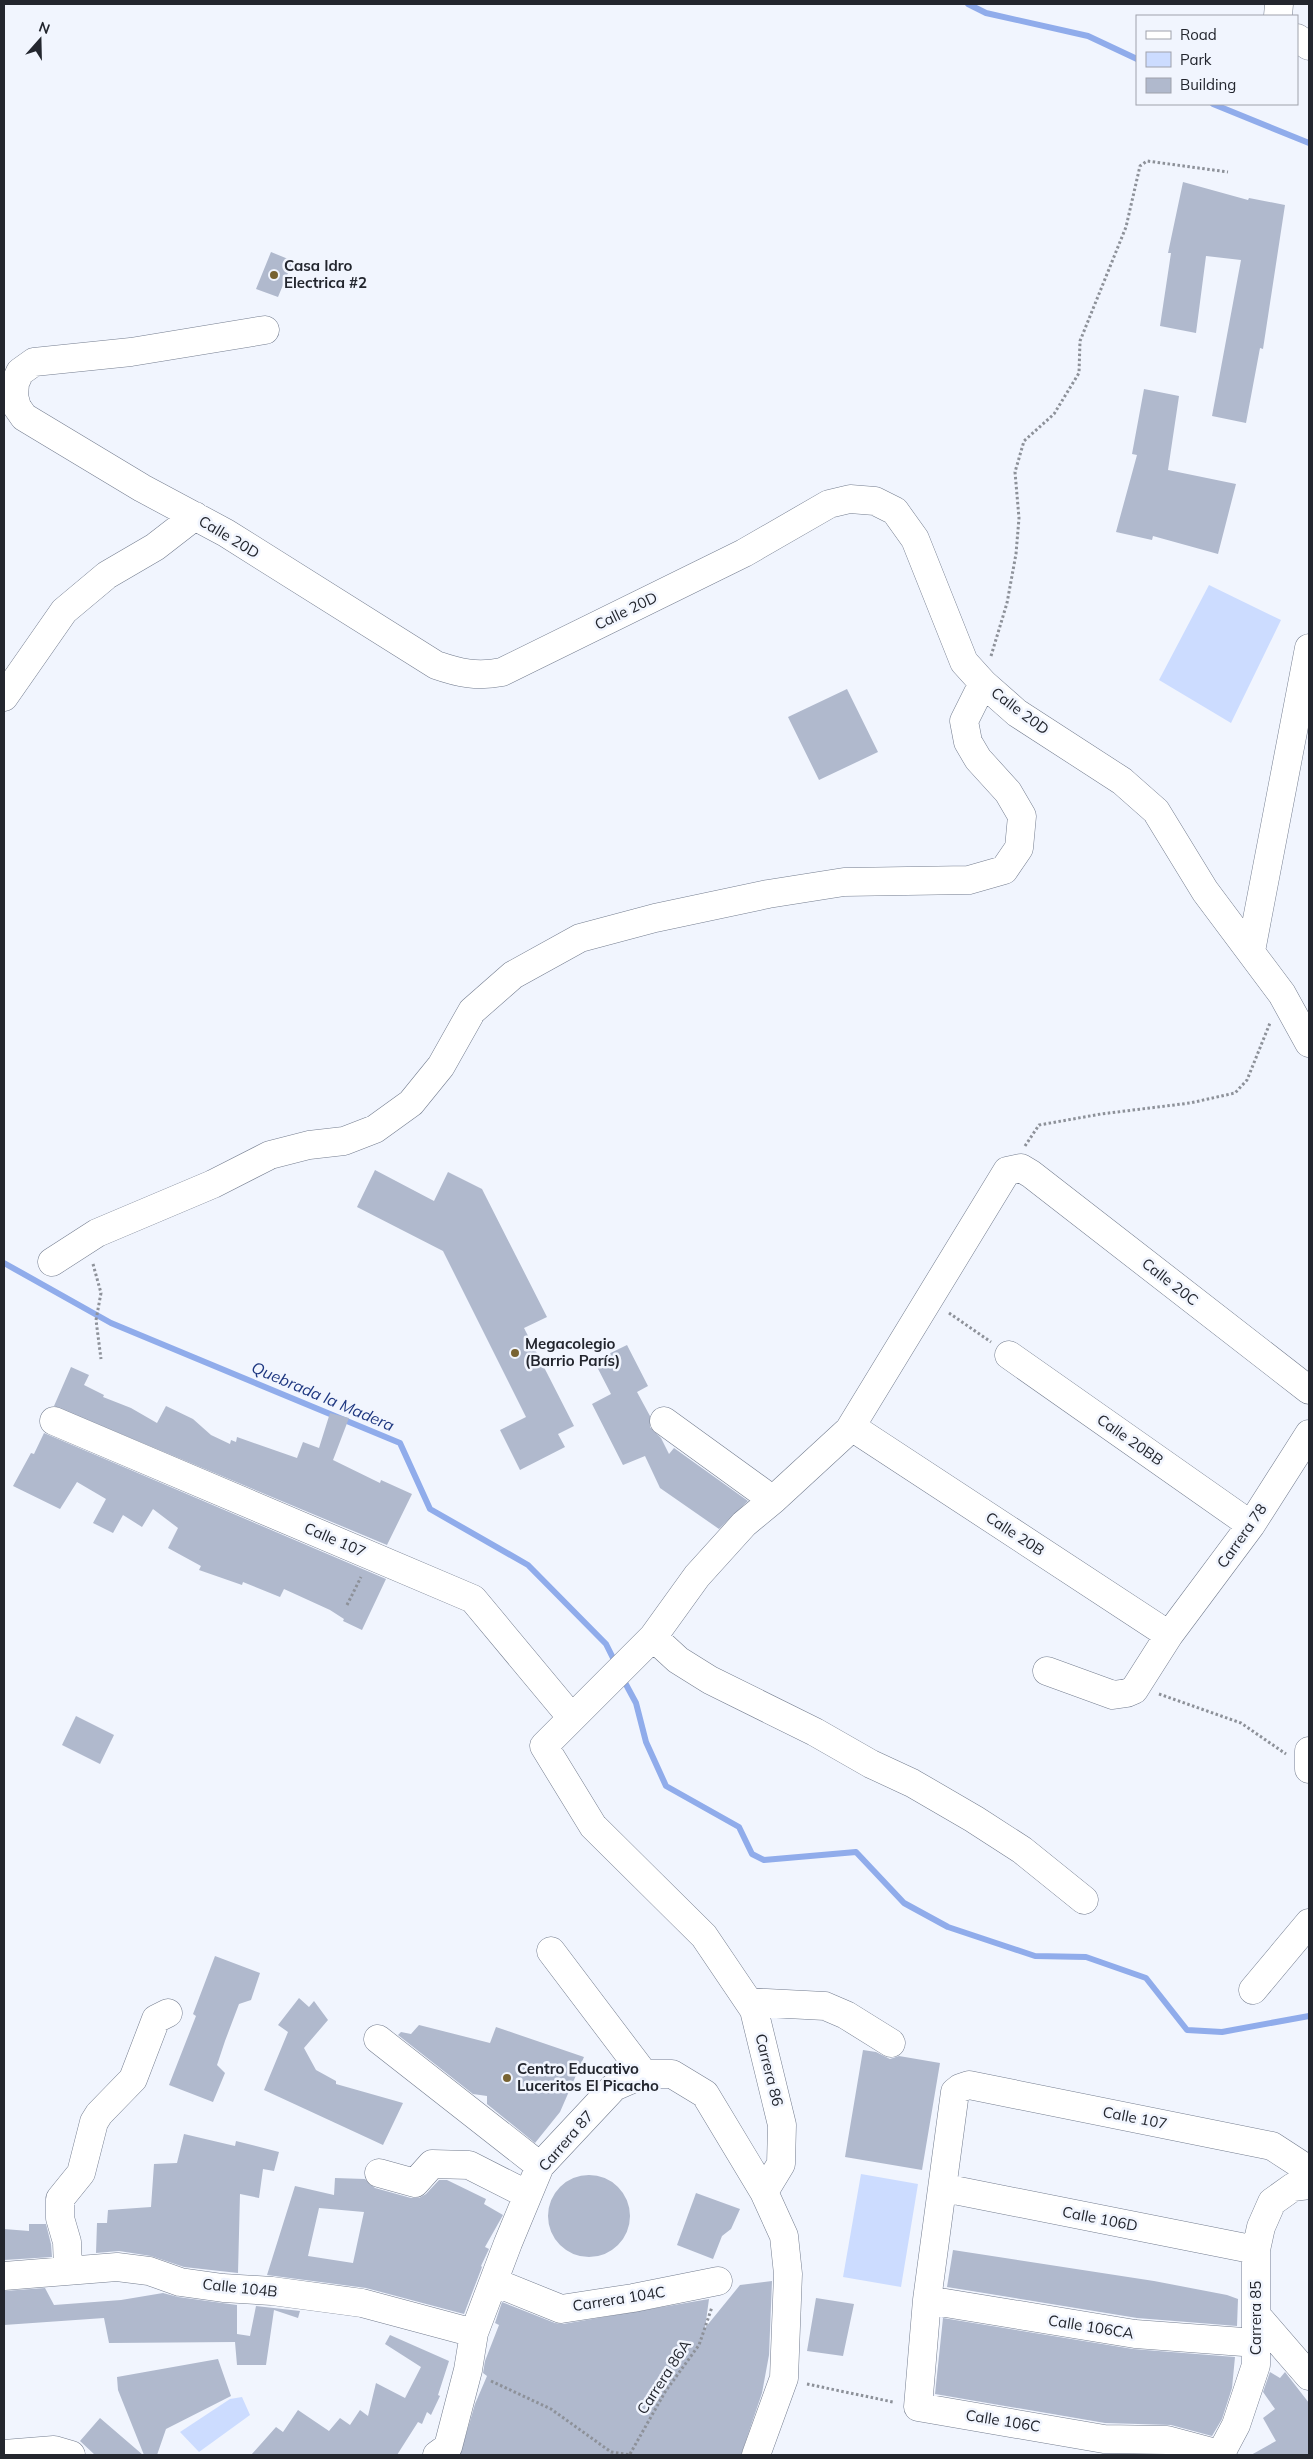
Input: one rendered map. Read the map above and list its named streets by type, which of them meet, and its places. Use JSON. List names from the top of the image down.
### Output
{
  "streets": {
    "street": [
      "Calle 20D",
      "Calle 20C",
      "Calle 20BB",
      "Calle 20B",
      "Carrera 78",
      "Calle 107",
      "Carrera 86",
      "Carrera 87",
      "Calle 106D",
      "Calle 104B",
      "Carrera 104C",
      "Carrera 85",
      "Calle 106CA",
      "Calle 106C"
    ],
    "path": ["Carrera 86A"]
  },
  "crossings": [
    ["Calle 20BB", "Carrera 78"],
    ["Calle 20B", "Carrera 78"],
    ["Calle 107", "Carrera 86"],
    ["Calle 107", "Calle 106D"],
    ["Calle 107", "Carrera 85"],
    ["Carrera 86", "Carrera 87"],
    ["Carrera 87", "Calle 104B"],
    ["Carrera 87", "Carrera 104C"],
    ["Calle 106D", "Carrera 85"],
    ["Carrera 104C", "Carrera 86A"],
    ["Carrera 85", "Calle 106CA"],
    ["Carrera 85", "Calle 106C"]
  ],
  "water": ["Quebrada la Madera"],
  "places": ["Casa Idro Electrica #2", "Megacolegio (Barrio París)", "Centro Educativo Luceritos El Picacho"],
  "legend": ["Road", "Park", "Building"],
  "north": "top"
}
